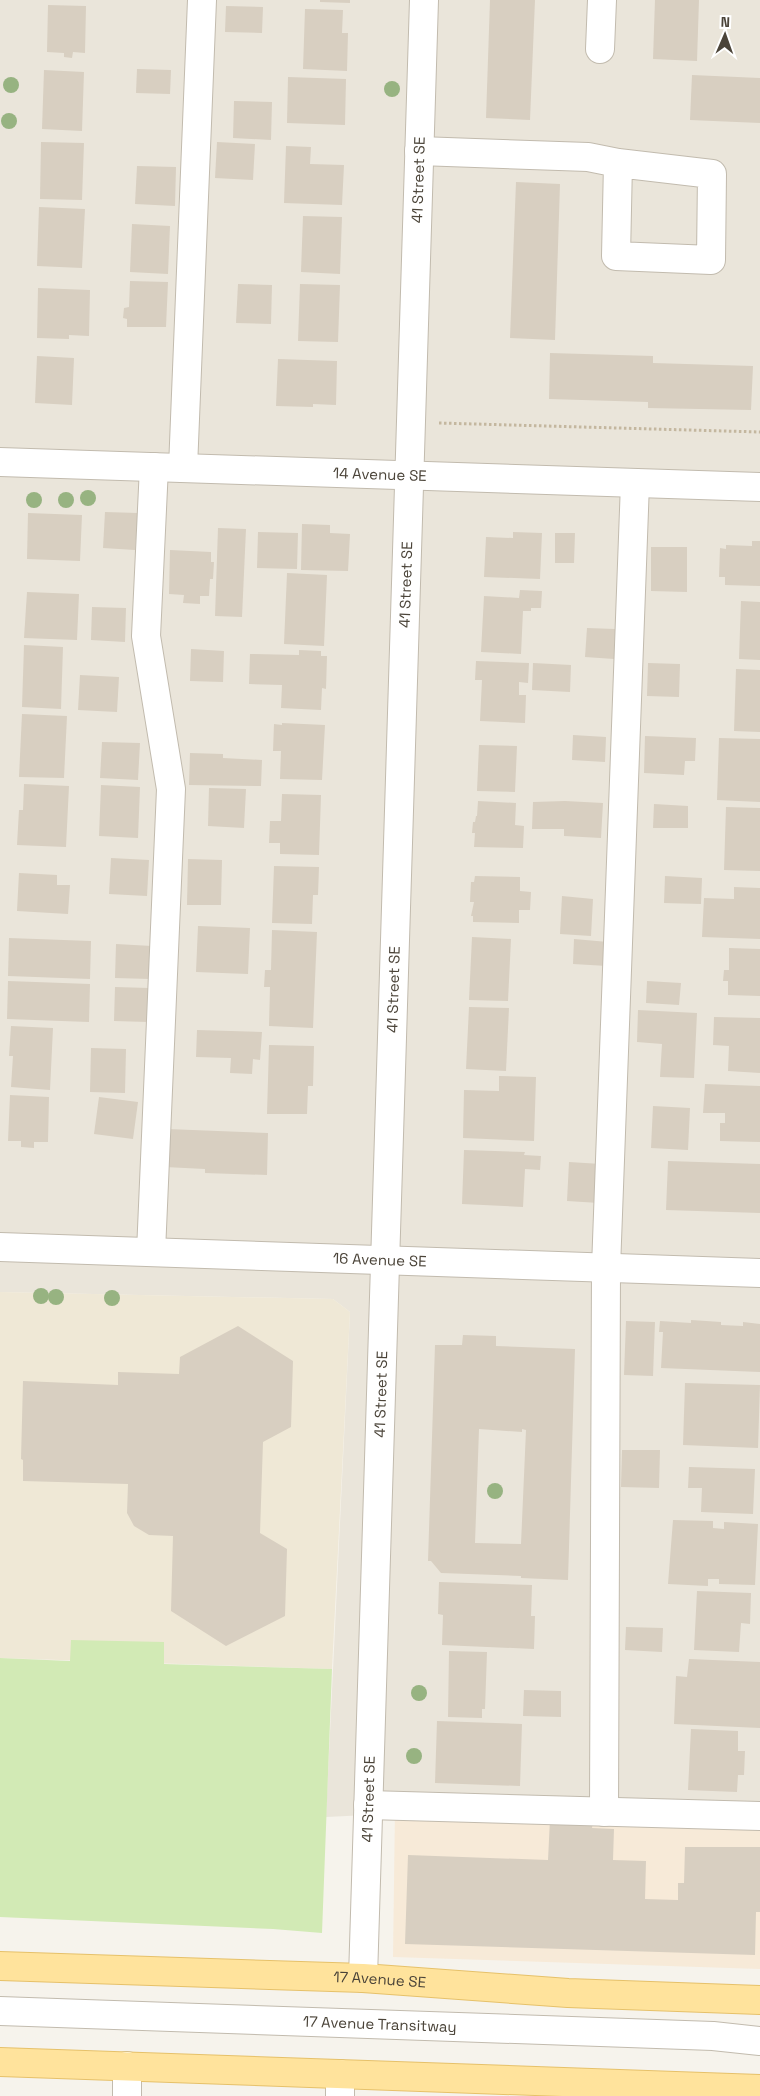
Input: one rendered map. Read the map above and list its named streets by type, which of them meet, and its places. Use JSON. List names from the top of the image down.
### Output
{
  "streets": {
    "main road": ["17 Avenue SE"],
    "street": [
      "41 Street SE",
      "14 Avenue SE",
      "16 Avenue SE",
      "17 Avenue Transitway"
    ]
  },
  "crossings": [
    ["41 Street SE", "14 Avenue SE"],
    ["41 Street SE", "16 Avenue SE"],
    ["41 Street SE", "17 Avenue SE"]
  ],
  "north": "top"
}
